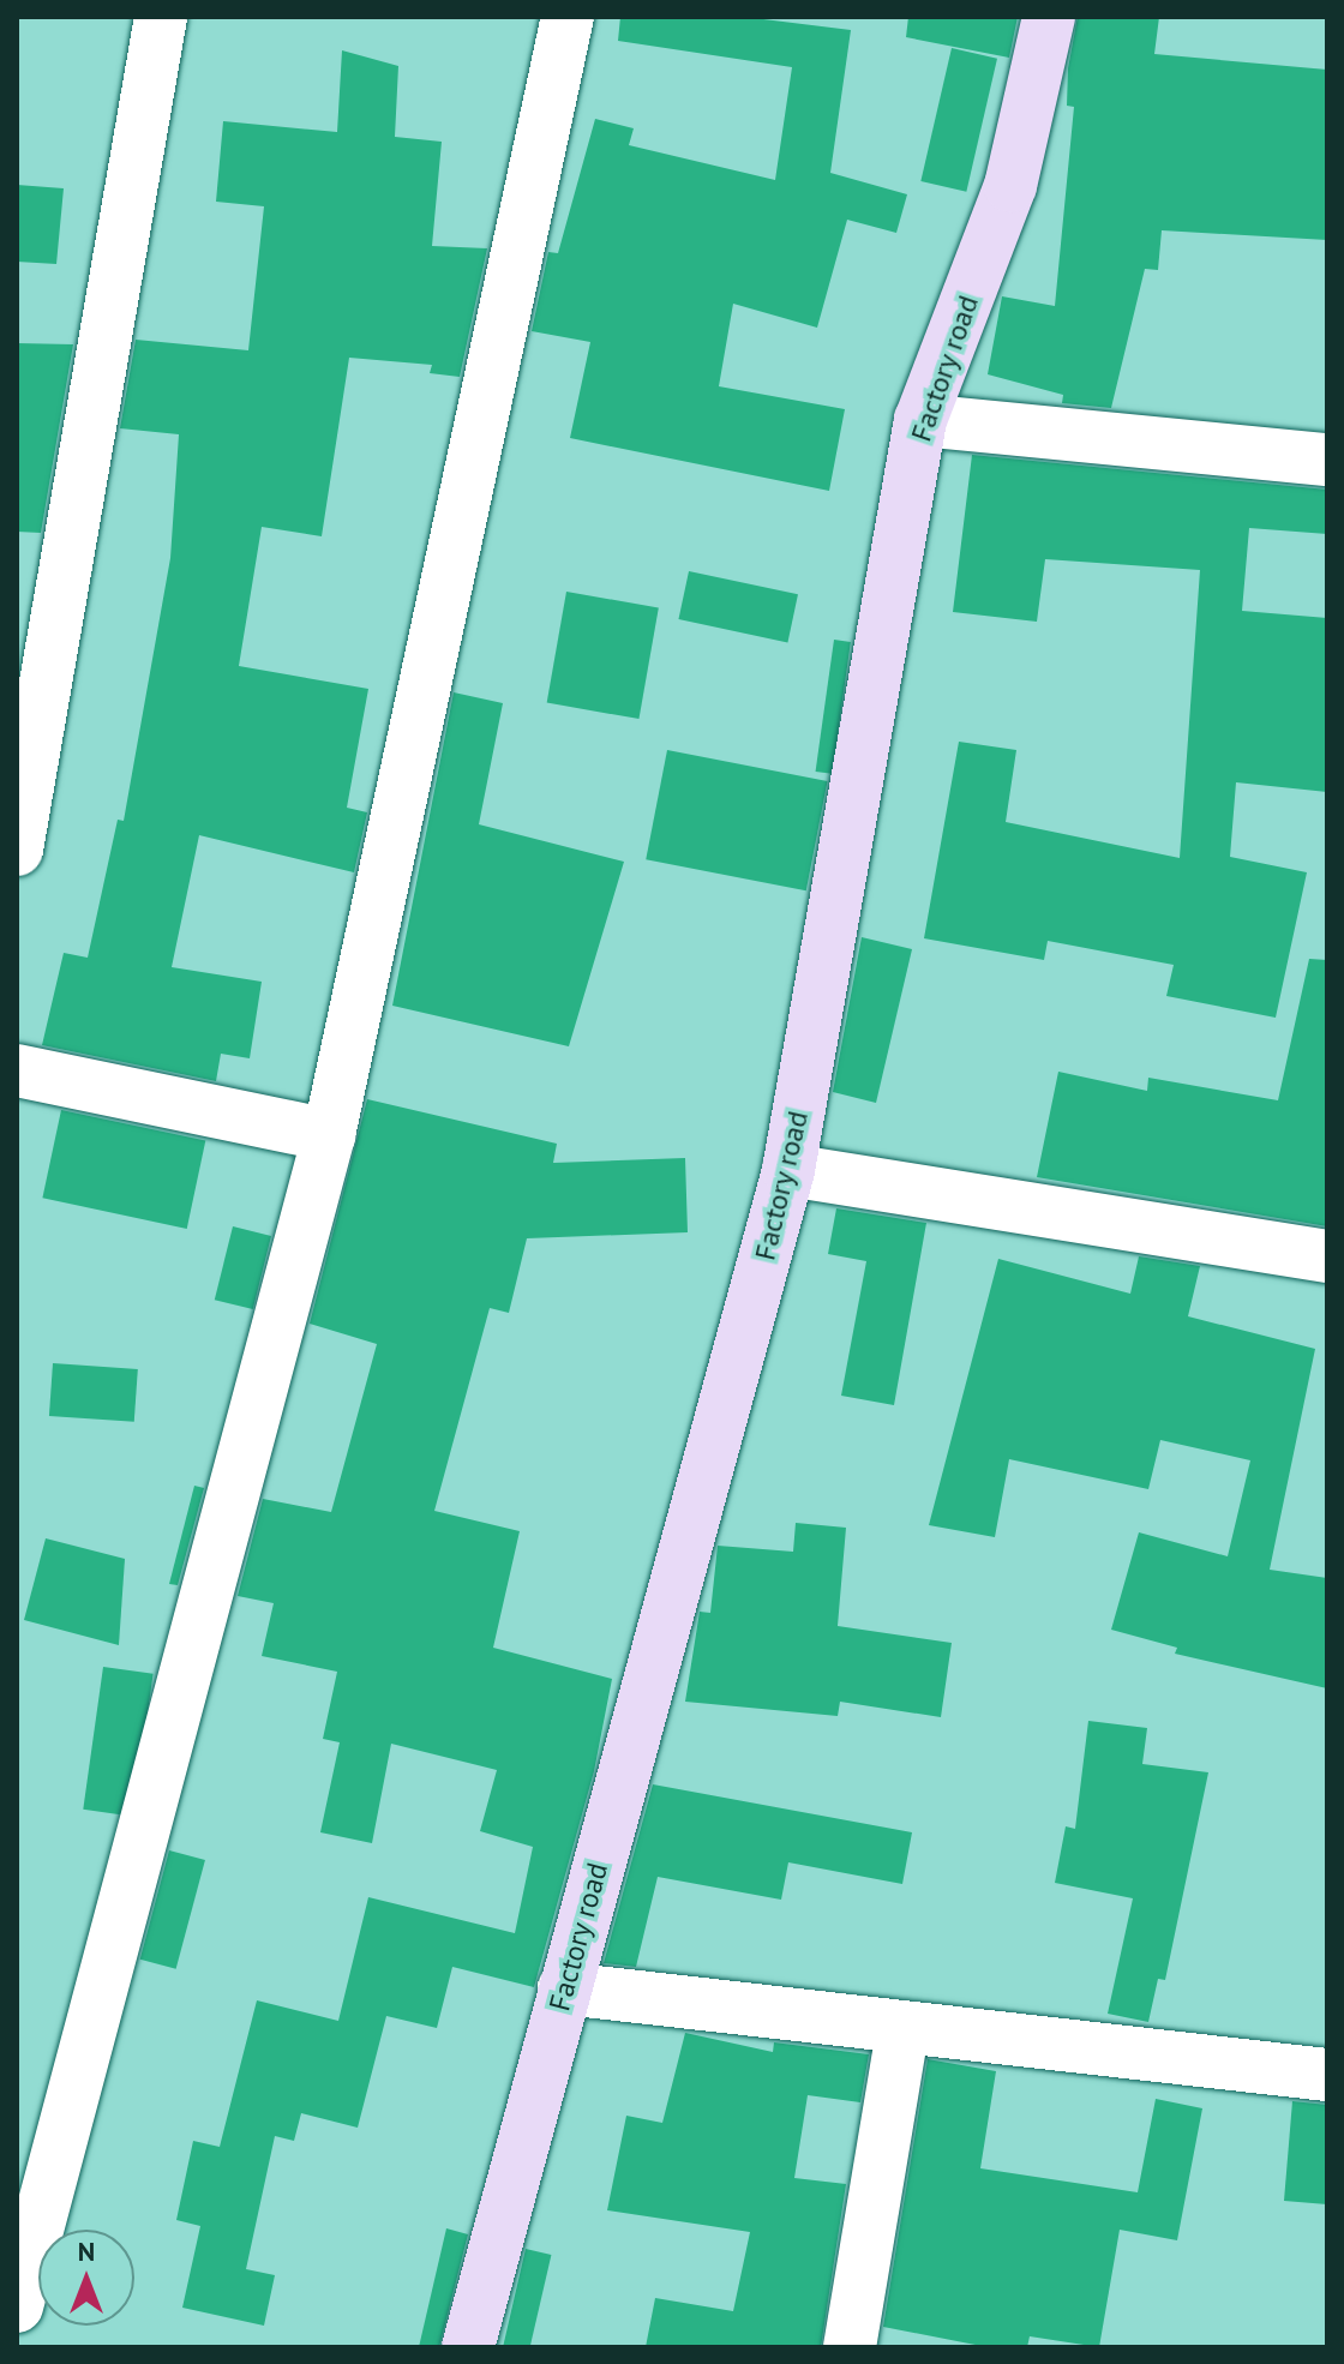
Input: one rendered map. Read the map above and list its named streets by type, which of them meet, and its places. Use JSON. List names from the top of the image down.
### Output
{
  "streets": {
    "street": ["Factory road"]
  },
  "north": "top"
}
